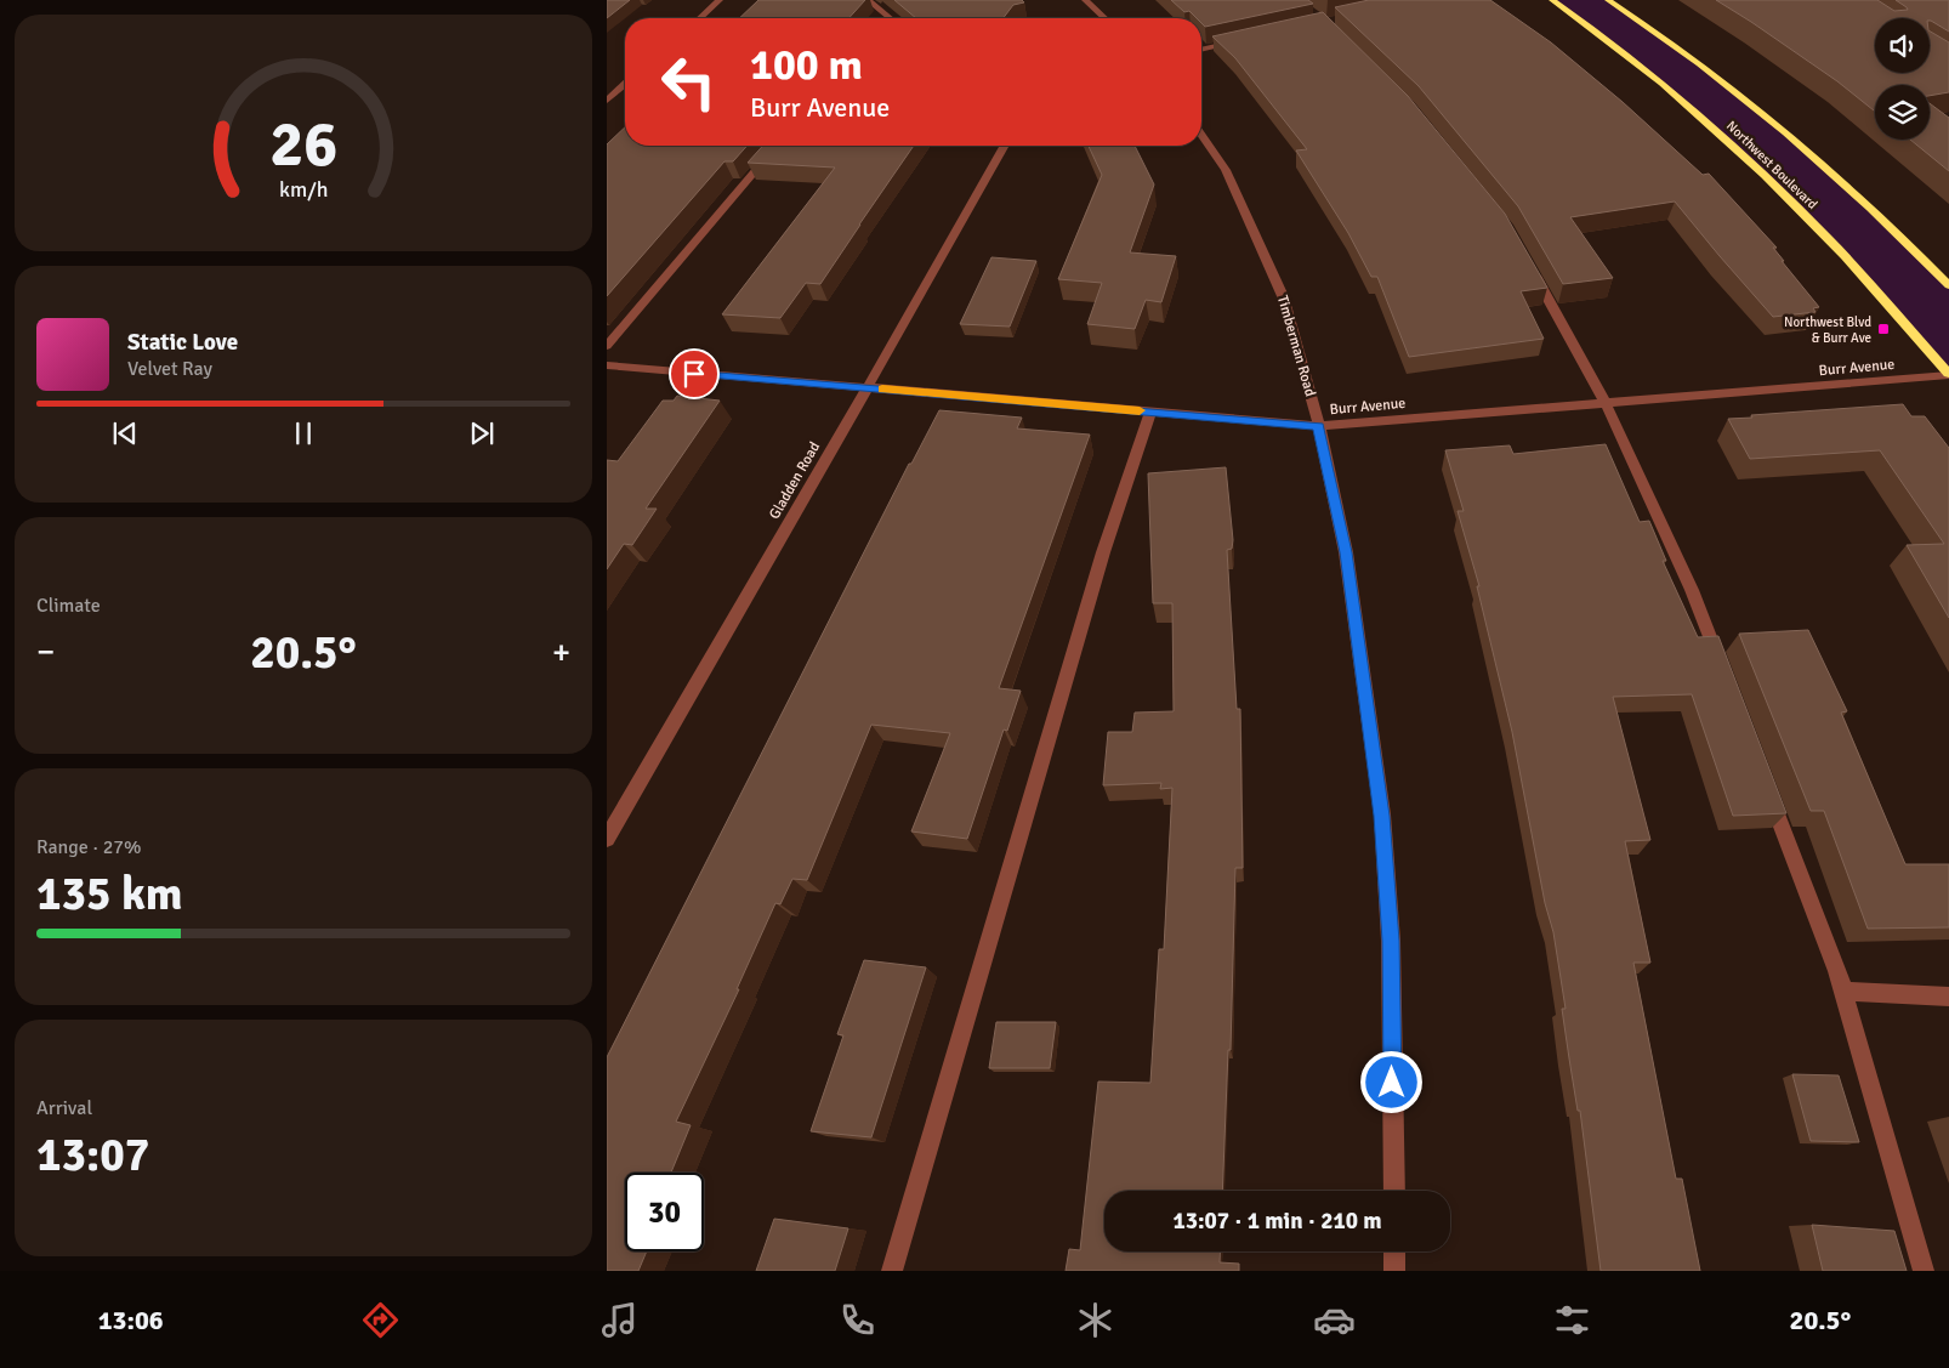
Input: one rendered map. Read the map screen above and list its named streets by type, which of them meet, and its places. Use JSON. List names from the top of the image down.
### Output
{
  "streets": {
    "main road": ["Northwest Boulevard"],
    "street": ["Timberman Road", "Burr Avenue", "Gladden Road"]
  },
  "crossings": [
    ["Northwest Boulevard", "Burr Avenue"],
    ["Timberman Road", "Burr Avenue"],
    ["Burr Avenue", "Gladden Road"]
  ],
  "places": {
    "transit": ["Northwest Blvd & Burr Ave"]
  },
  "page": {
    "turn": ["100 m", "Burr Avenue"],
    "song": ["Static Love", "Velvet Ray"],
    "tile": [
      "Climate",
      ["Range · 27%", "135 km"],
      ["Arrival", "13:07"]
    ],
    "heat": ["−", "20.5°", "+"],
    "limit": "30",
    "trip": "13:07 · 1 min · 210 m",
    "tabs": ["13:06", "20.5°"],
    "gauge": ["26", "km/h"]
  }
}
